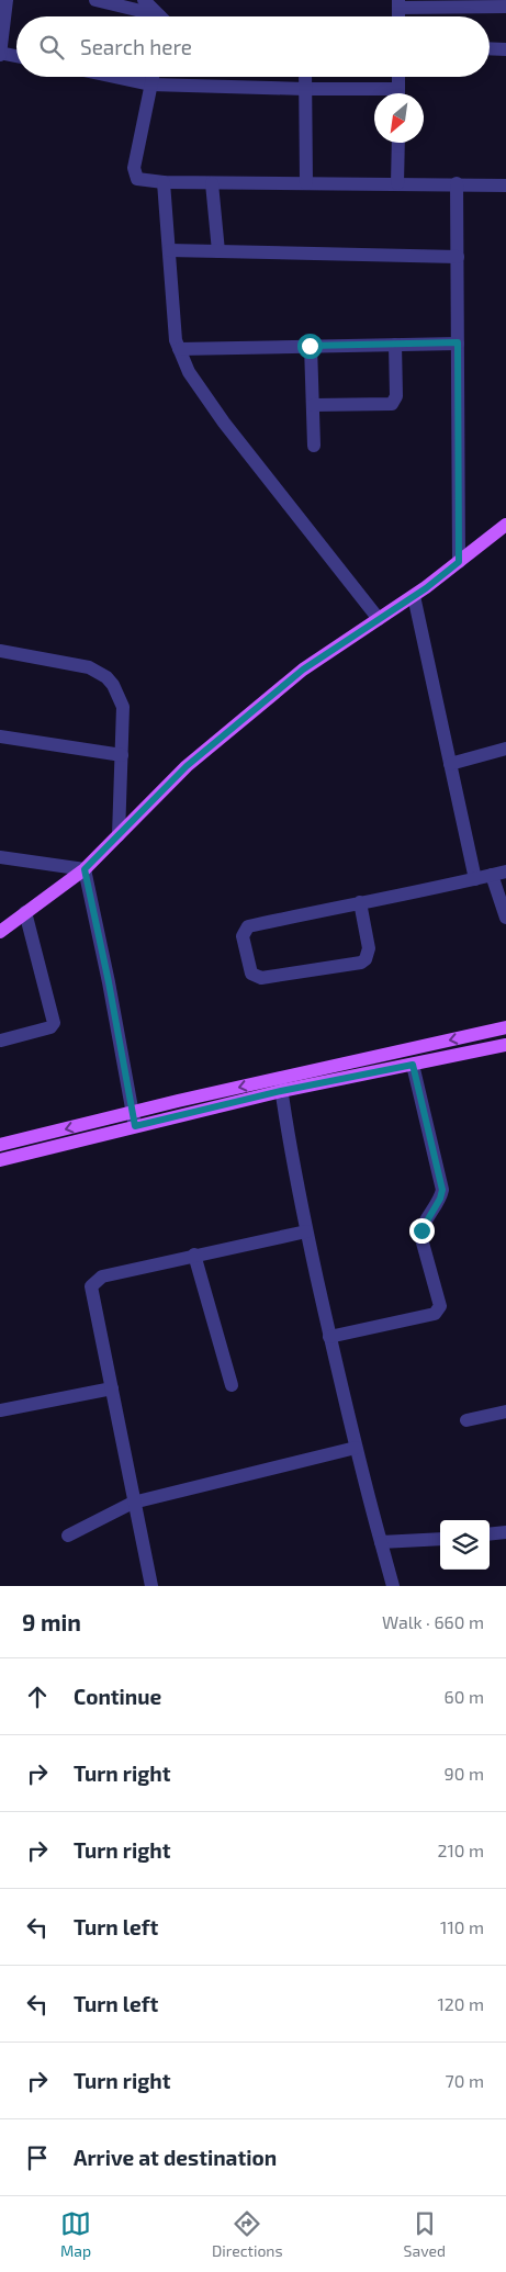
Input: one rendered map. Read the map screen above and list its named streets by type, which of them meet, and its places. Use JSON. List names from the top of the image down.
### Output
{
  "north": "bottom left",
  "page": {
    "search": "Search here",
    "heading": ["9 min", "Walk · 660 m"],
    "list": [
      ["Continue", "60 m"],
      ["Turn right", "90 m"],
      ["Turn right", "210 m"],
      ["Turn left", "110 m"],
      ["Turn left", "120 m"],
      ["Turn right", "70 m"],
      "Arrive at destination"
    ],
    "nav": ["Map", "Directions", "Saved"]
  }
}
